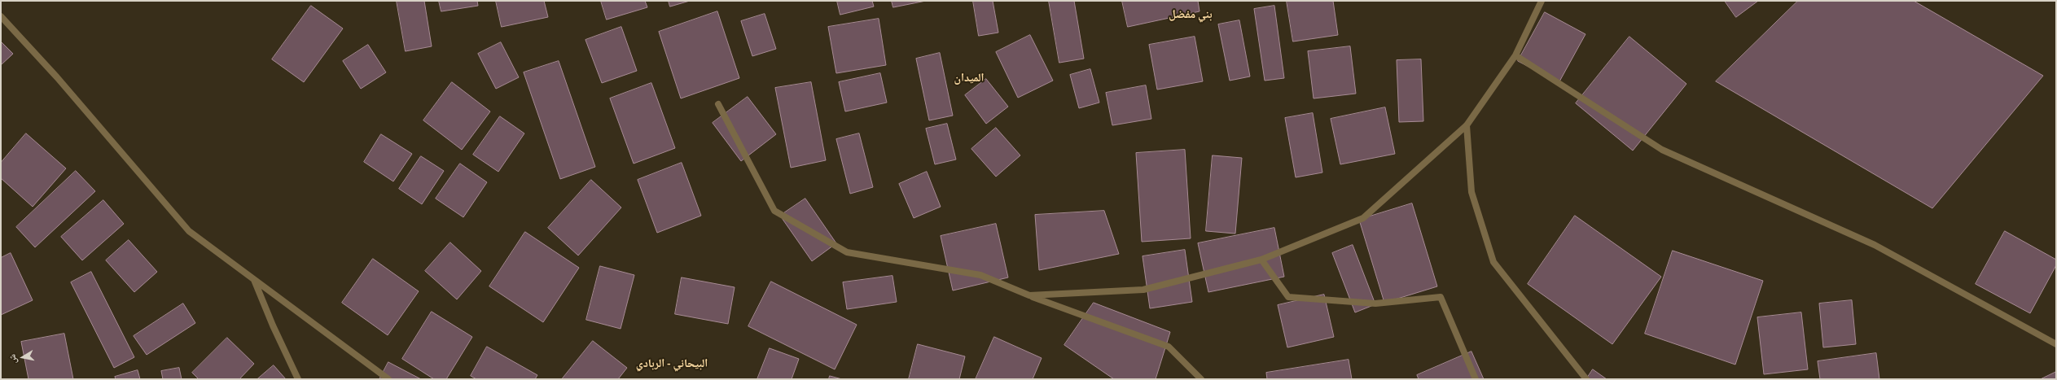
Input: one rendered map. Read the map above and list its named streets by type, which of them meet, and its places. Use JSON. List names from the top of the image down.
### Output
{
  "districts": ["بني مفضل", "الميدان", "البيحاني - الربادي"],
  "north": "left"
}
